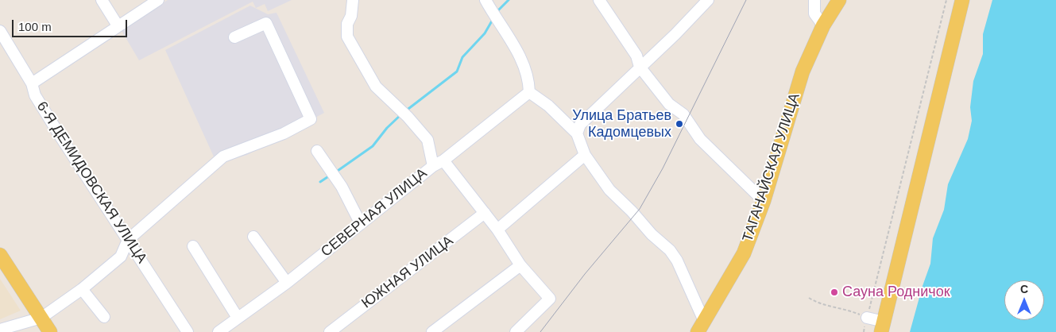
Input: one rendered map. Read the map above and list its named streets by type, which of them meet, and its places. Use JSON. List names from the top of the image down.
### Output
{
  "streets": {
    "main road": ["ТАГАНАЙСКАЯ УЛИЦА"],
    "street": ["6-Я ДЕМИДОВСКАЯ УЛИЦА", "СЕВЕРНАЯ УЛИЦА", "ЮЖНАЯ УЛИЦА"]
  },
  "places": ["Улица Братьев Кадомцевых", "Сауна Родничок"],
  "scale_bar": "100 m",
  "north": "top"
}
